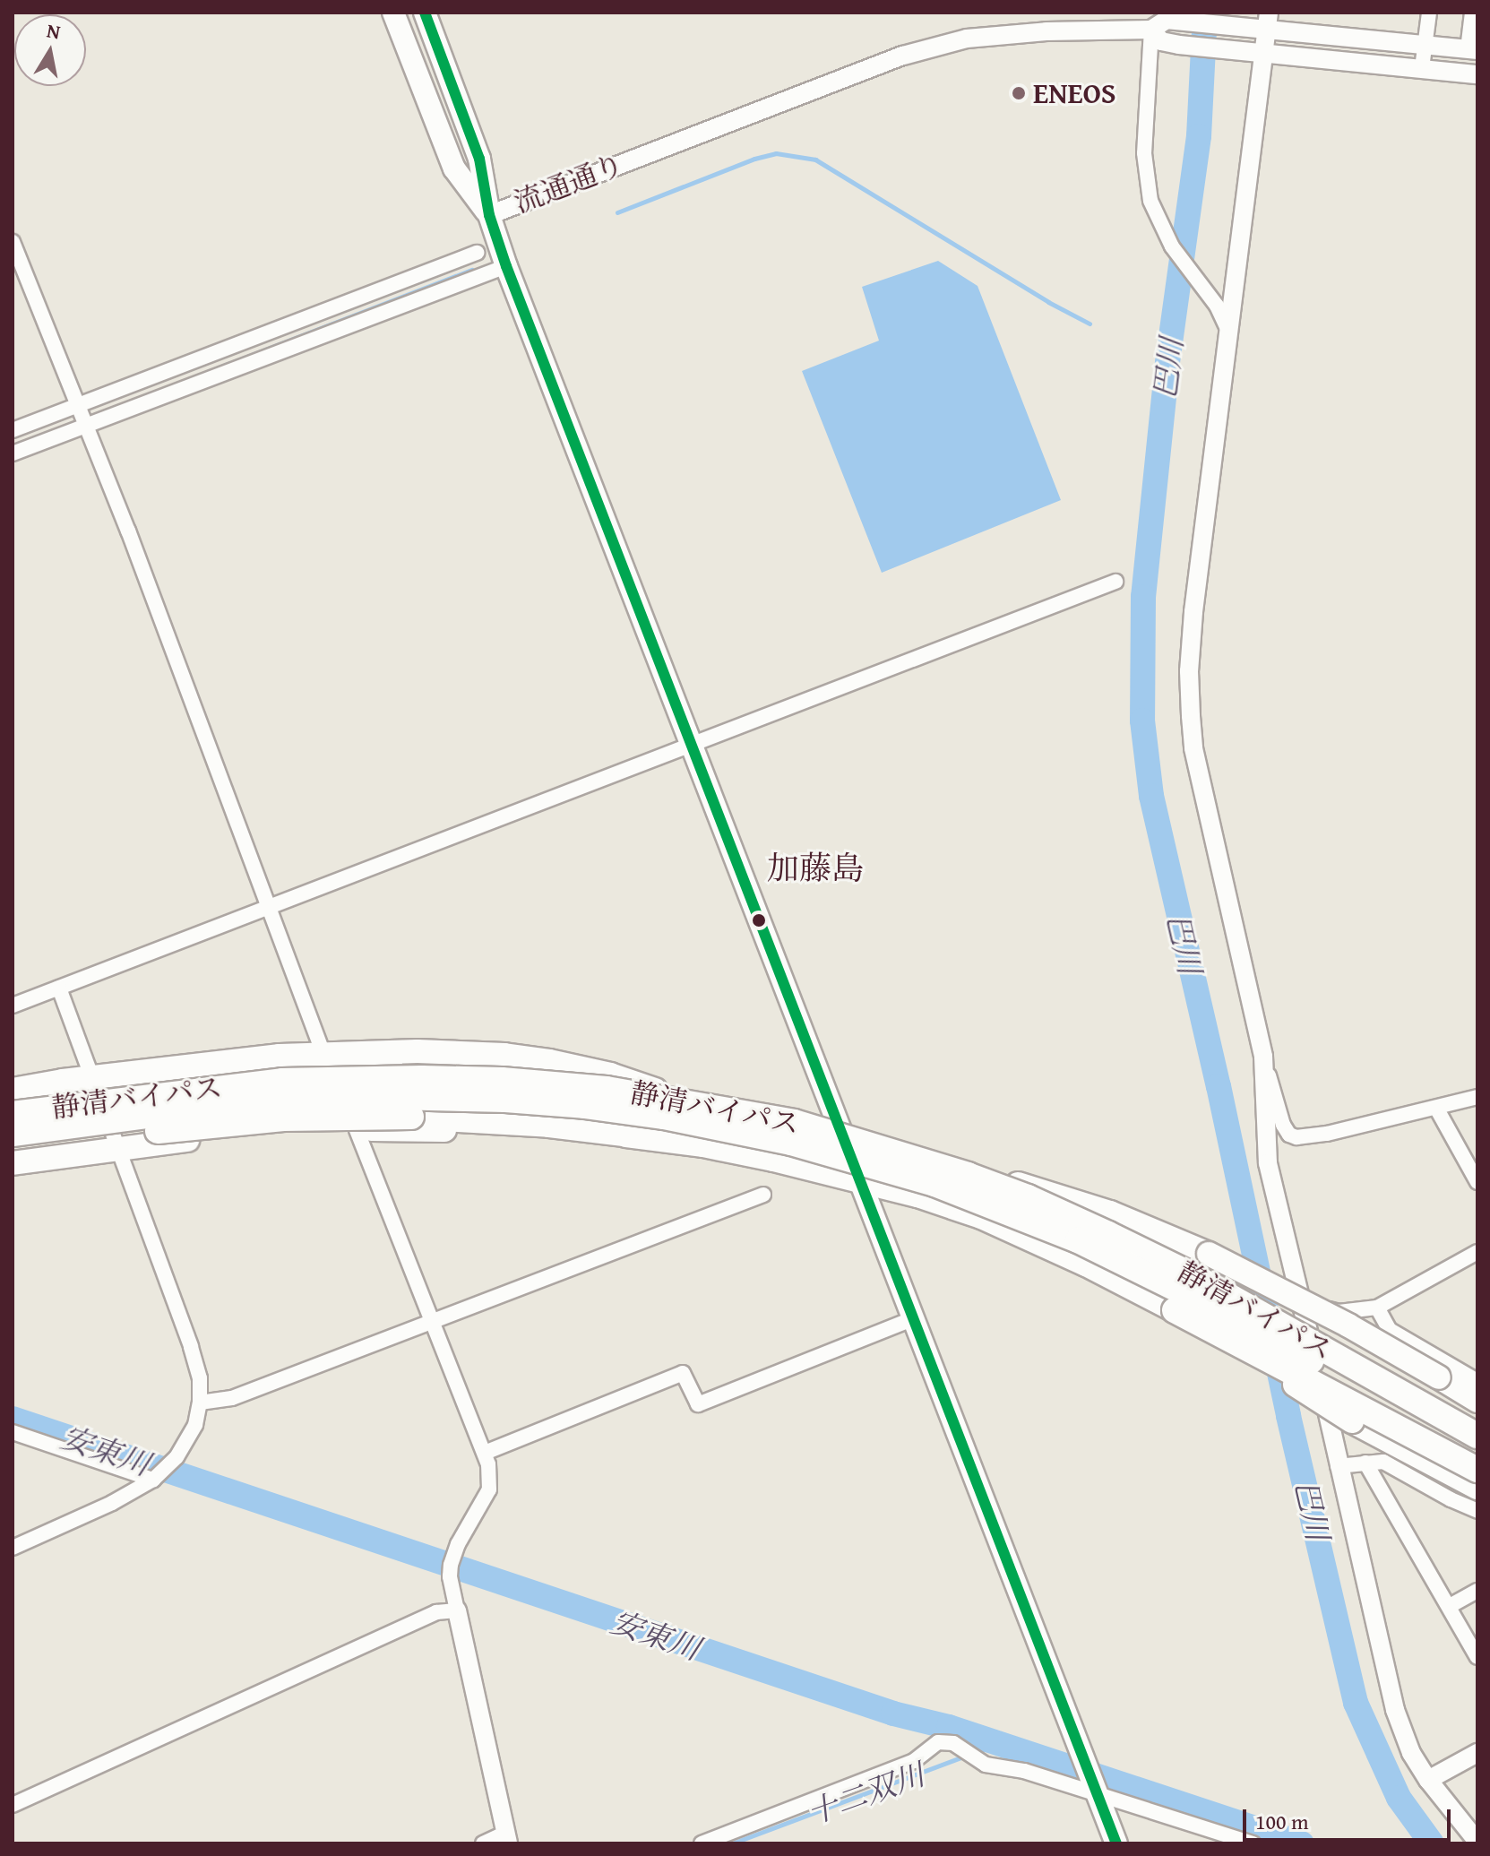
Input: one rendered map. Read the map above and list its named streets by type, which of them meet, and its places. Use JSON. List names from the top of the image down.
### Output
{
  "streets": {
    "highway": ["静清バイパス"],
    "main road": ["流通通り"]
  },
  "districts": ["加藤島"],
  "water": ["巴川", "安東川", "十二双川"],
  "places": ["ENEOS"],
  "scale_bar": "100 m",
  "north": "top"
}
